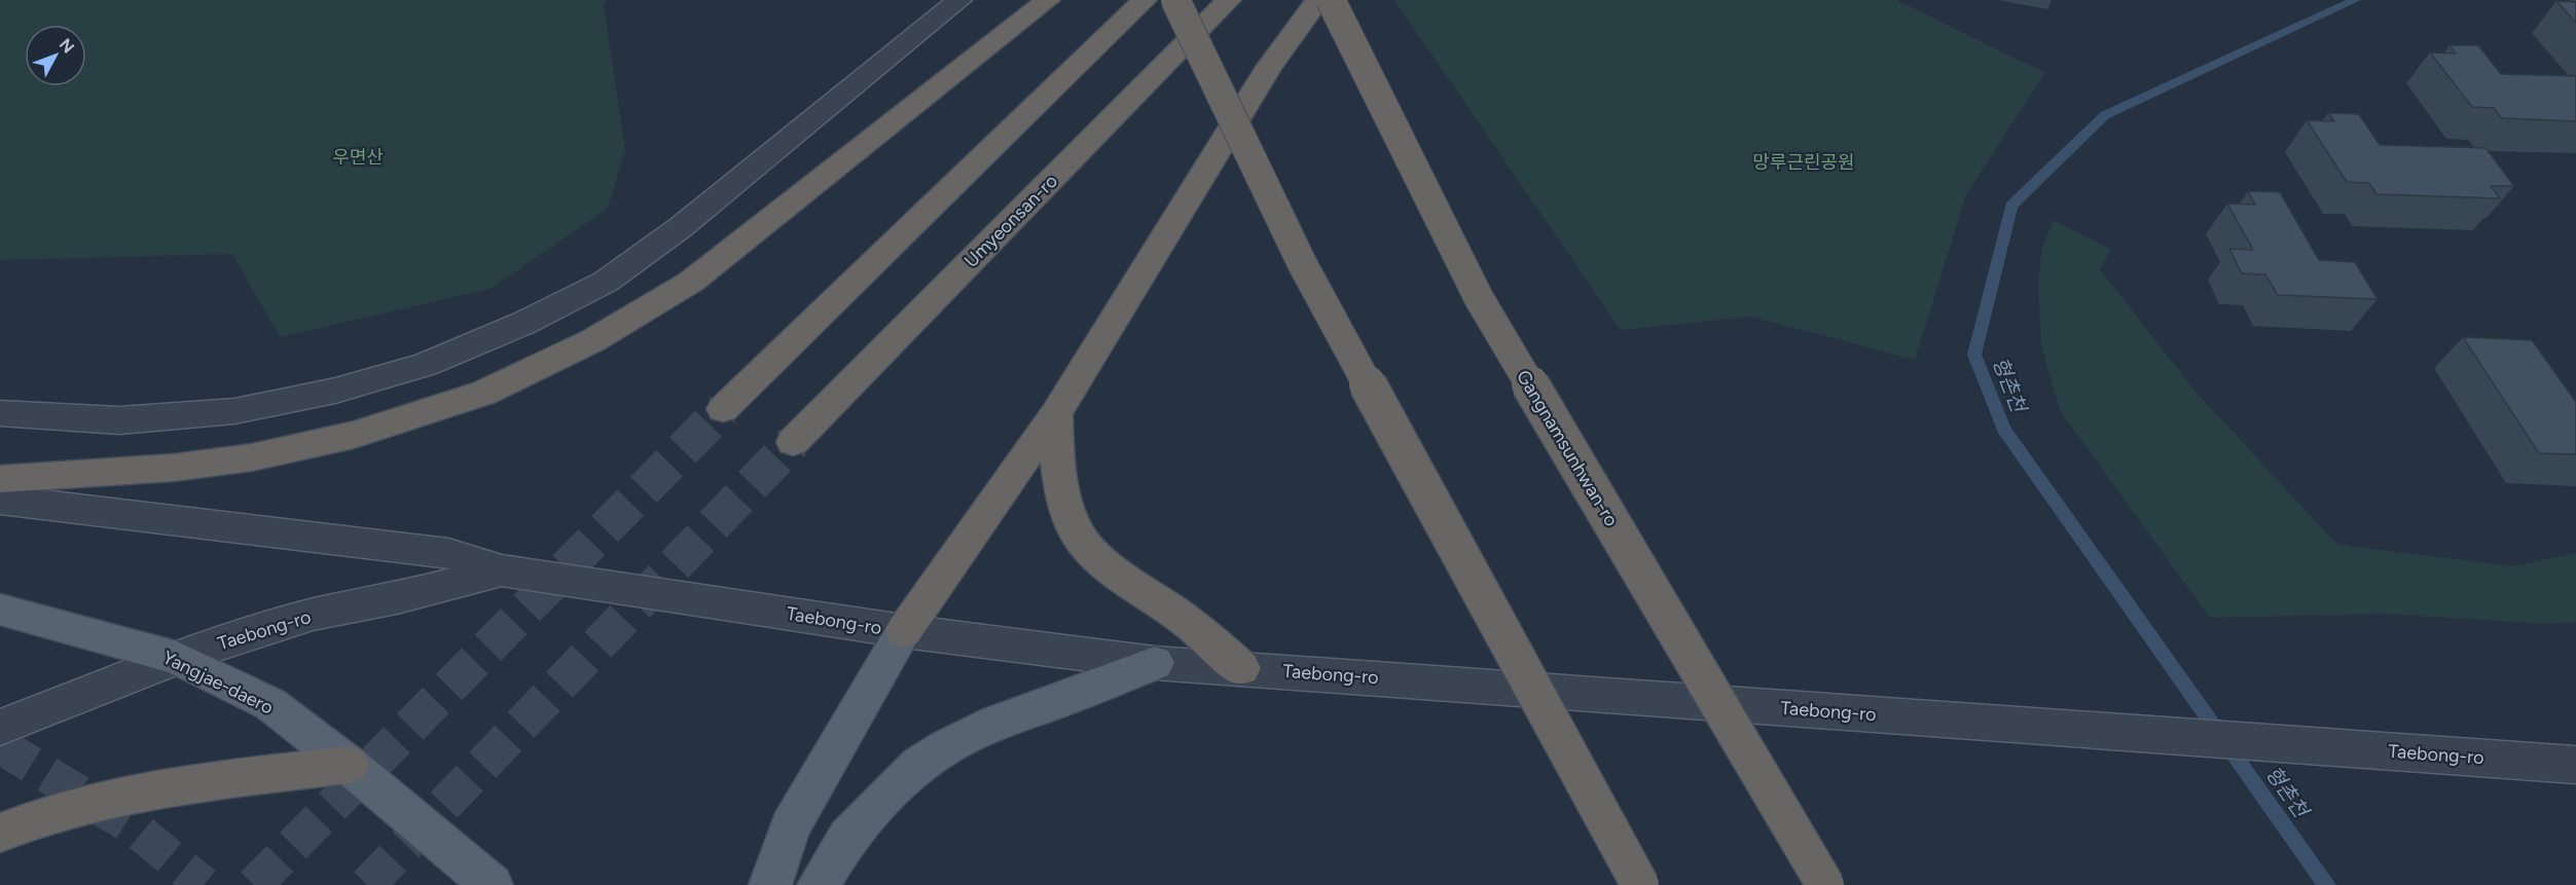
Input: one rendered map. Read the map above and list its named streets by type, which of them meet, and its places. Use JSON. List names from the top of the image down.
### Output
{
  "streets": {
    "highway": ["Umyeonsan-ro", "Gangnamsunhwan-ro"],
    "main road": ["Yangjae-daero"],
    "street": ["Taebong-ro"]
  },
  "crossings": [
    ["Taebong-ro", "Yangjae-daero"]
  ],
  "water": ["형촌천"],
  "parks": ["우면산", "망루근린공원"],
  "north": "top right"
}
